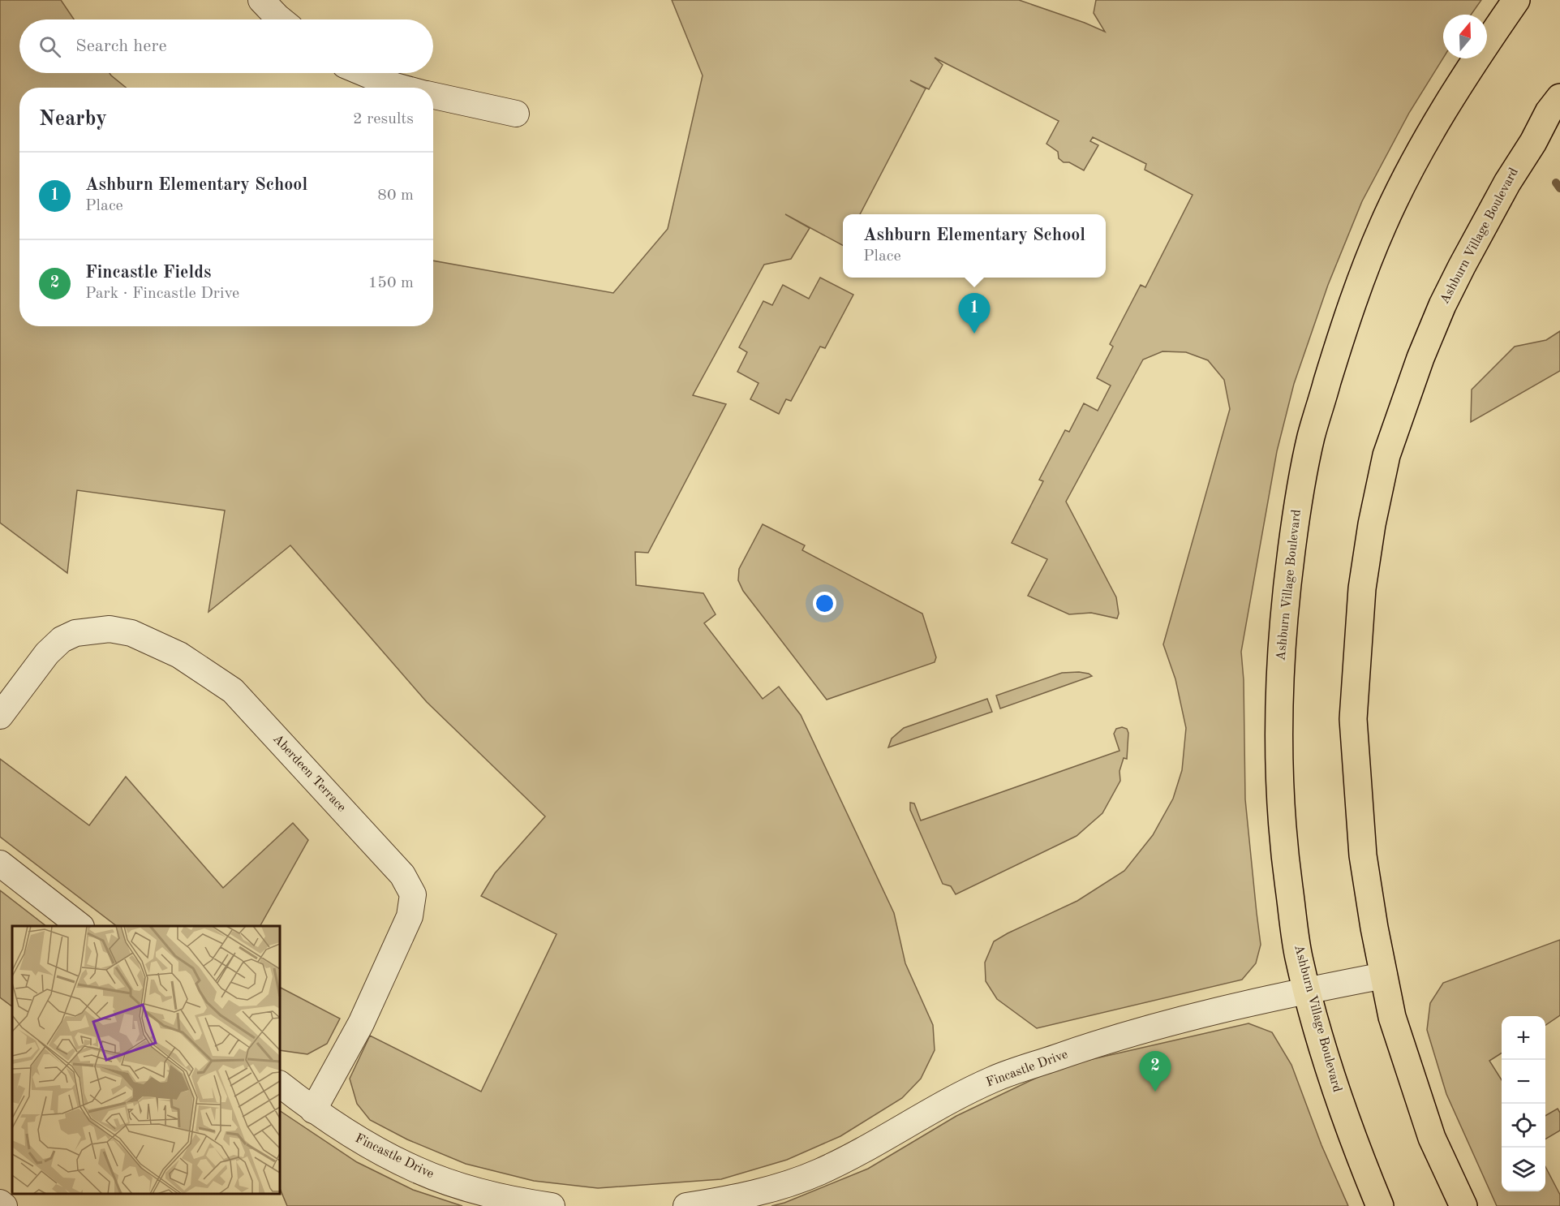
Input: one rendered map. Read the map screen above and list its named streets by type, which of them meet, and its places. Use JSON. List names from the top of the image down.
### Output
{
  "streets": {
    "main road": ["Ashburn Village Boulevard"],
    "street": ["Aberdeen Terrace", "Fincastle Drive"]
  },
  "crossings": [
    ["Ashburn Village Boulevard", "Fincastle Drive"],
    ["Aberdeen Terrace", "Fincastle Drive"]
  ],
  "north": "top",
  "page": {
    "search": "Search here",
    "heading": ["Nearby", "2 results"],
    "list": [
      {
        "mark": "1",
        "name": "Ashburn Elementary School",
        "note": "Place",
        "value": "80 m"
      },
      {
        "mark": "2",
        "name": "Fincastle Fields",
        "note": "Park · Fincastle Drive",
        "value": "150 m"
      }
    ],
    "popup": ["Ashburn Elementary School", "Place"],
    "pins": ["1", "2"],
    "map_buttons": ["+", "−"]
  }
}
